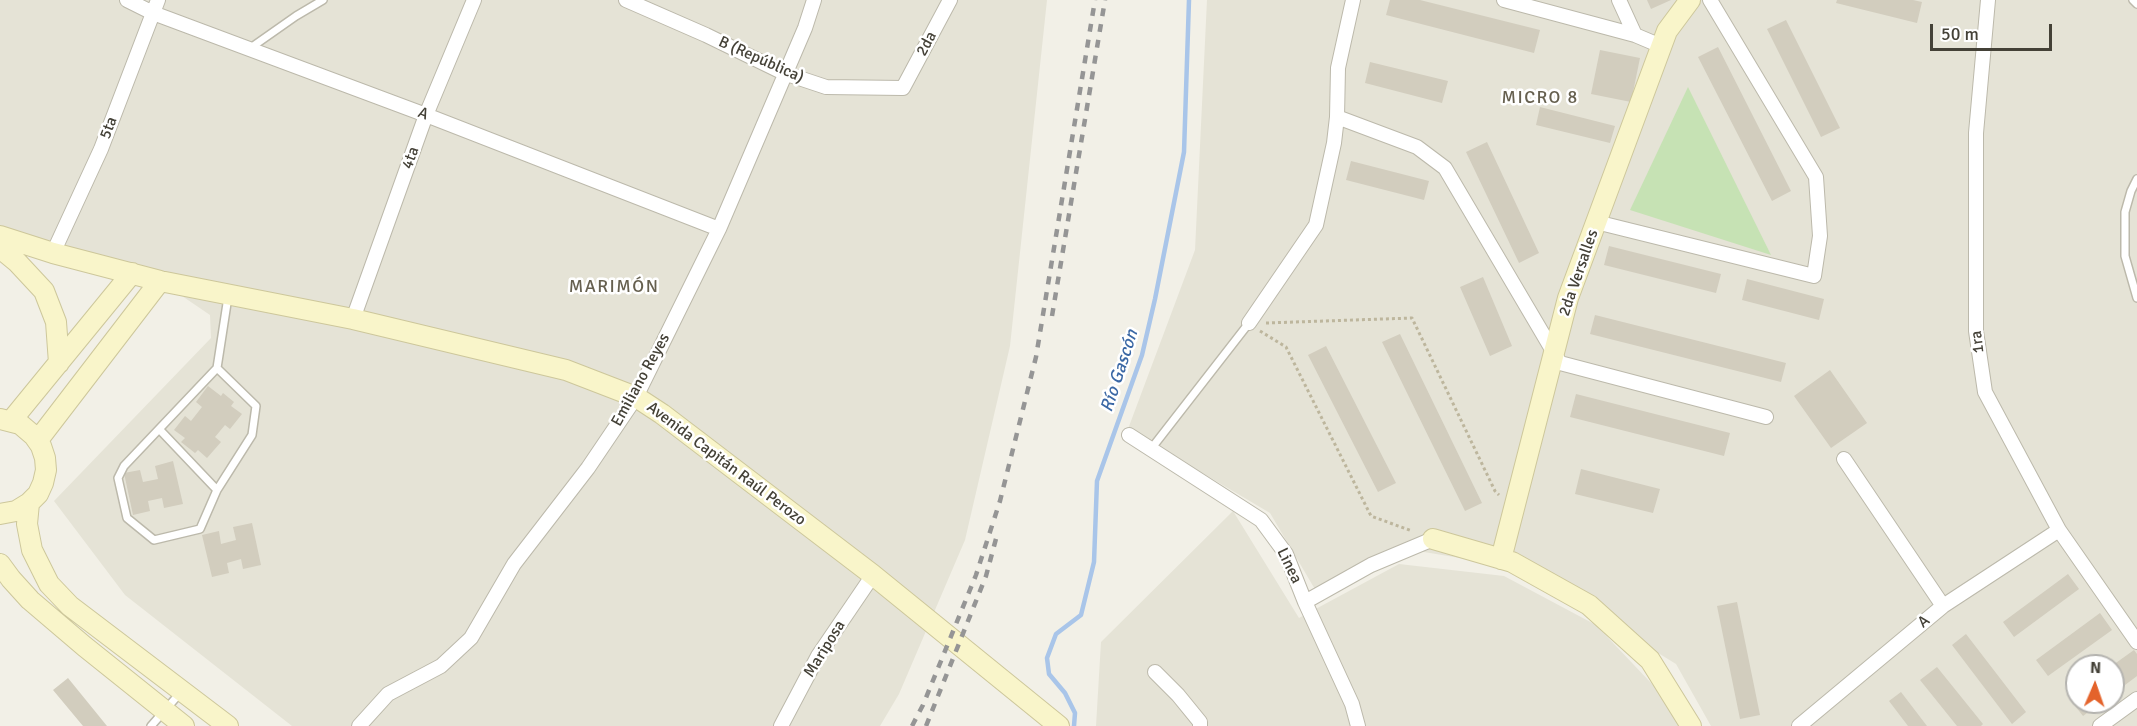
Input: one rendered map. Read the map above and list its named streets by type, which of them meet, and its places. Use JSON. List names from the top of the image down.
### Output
{
  "streets": {
    "street": [
      "2da",
      "B (República)",
      "A",
      "5ta",
      "4ta",
      "2da Versalles",
      "1ra",
      "Emiliano Reyes",
      "Avenida Capitán Raúl Perozo",
      "Linea",
      "Mariposa"
    ]
  },
  "crossings": [
    ["2da", "B (República)"],
    ["B (República)", "Emiliano Reyes"],
    ["A", "5ta"],
    ["A", "4ta"],
    ["A", "1ra"],
    ["A", "Emiliano Reyes"],
    ["4ta", "Avenida Capitán Raúl Perozo"],
    ["Emiliano Reyes", "Avenida Capitán Raúl Perozo"],
    ["Avenida Capitán Raúl Perozo", "Mariposa"]
  ],
  "districts": ["MICRO 8", "MARIMÓN"],
  "water": ["Río Gascón"],
  "scale_bar": "50 m",
  "north": "top"
}
